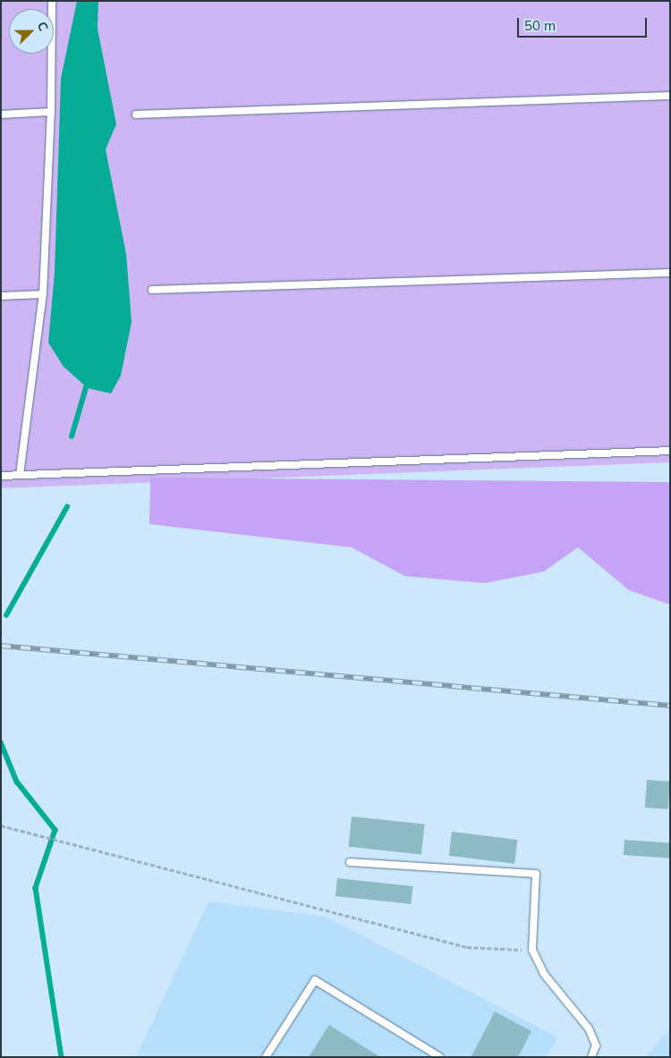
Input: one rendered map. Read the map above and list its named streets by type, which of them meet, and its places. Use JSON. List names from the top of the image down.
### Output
{
  "scale_bar": "50 m",
  "north": "top right"
}
